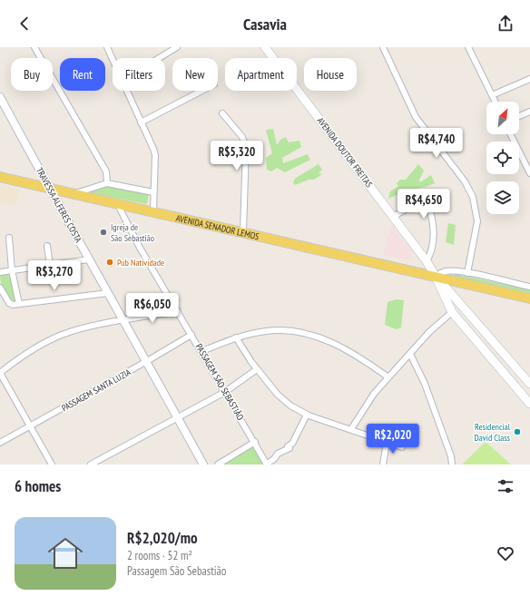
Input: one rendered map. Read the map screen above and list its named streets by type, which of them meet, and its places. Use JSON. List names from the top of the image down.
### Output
{
  "streets": {
    "main road": ["AVENIDA DOUTOR FREITAS", "AVENIDA SENADOR LEMOS"],
    "street": ["TRAVESSA ALFERES COSTA", "PASSAGEM SÃO SEBASTIÃO", "PASSAGEM SANTA LUZIA"]
  },
  "crossings": [
    ["AVENIDA DOUTOR FREITAS", "AVENIDA SENADOR LEMOS"],
    ["TRAVESSA ALFERES COSTA", "AVENIDA SENADOR LEMOS"],
    ["TRAVESSA ALFERES COSTA", "PASSAGEM SANTA LUZIA"],
    ["AVENIDA SENADOR LEMOS", "PASSAGEM SÃO SEBASTIÃO"],
    ["PASSAGEM SÃO SEBASTIÃO", "PASSAGEM SANTA LUZIA"]
  ],
  "places": ["Igreja de São Sebastião", "Pub Natividade", "Residencial David Class"],
  "north": "top right",
  "page": {
    "header": "Casavia",
    "chip": [
      "Buy",
      "Rent",
      "Filters",
      "New",
      "Apartment",
      "House"
    ],
    "price": [
      "R$4,740",
      "R$5,320",
      "R$4,650",
      "R$3,270",
      "R$6,050",
      "R$2,020"
    ],
    "heading": "6 homes",
    "list": [
      {
        "name": "R$2,020/mo",
        "note": "2 rooms · 52 m² · Passagem São Sebastião"
      }
    ]
  }
}
